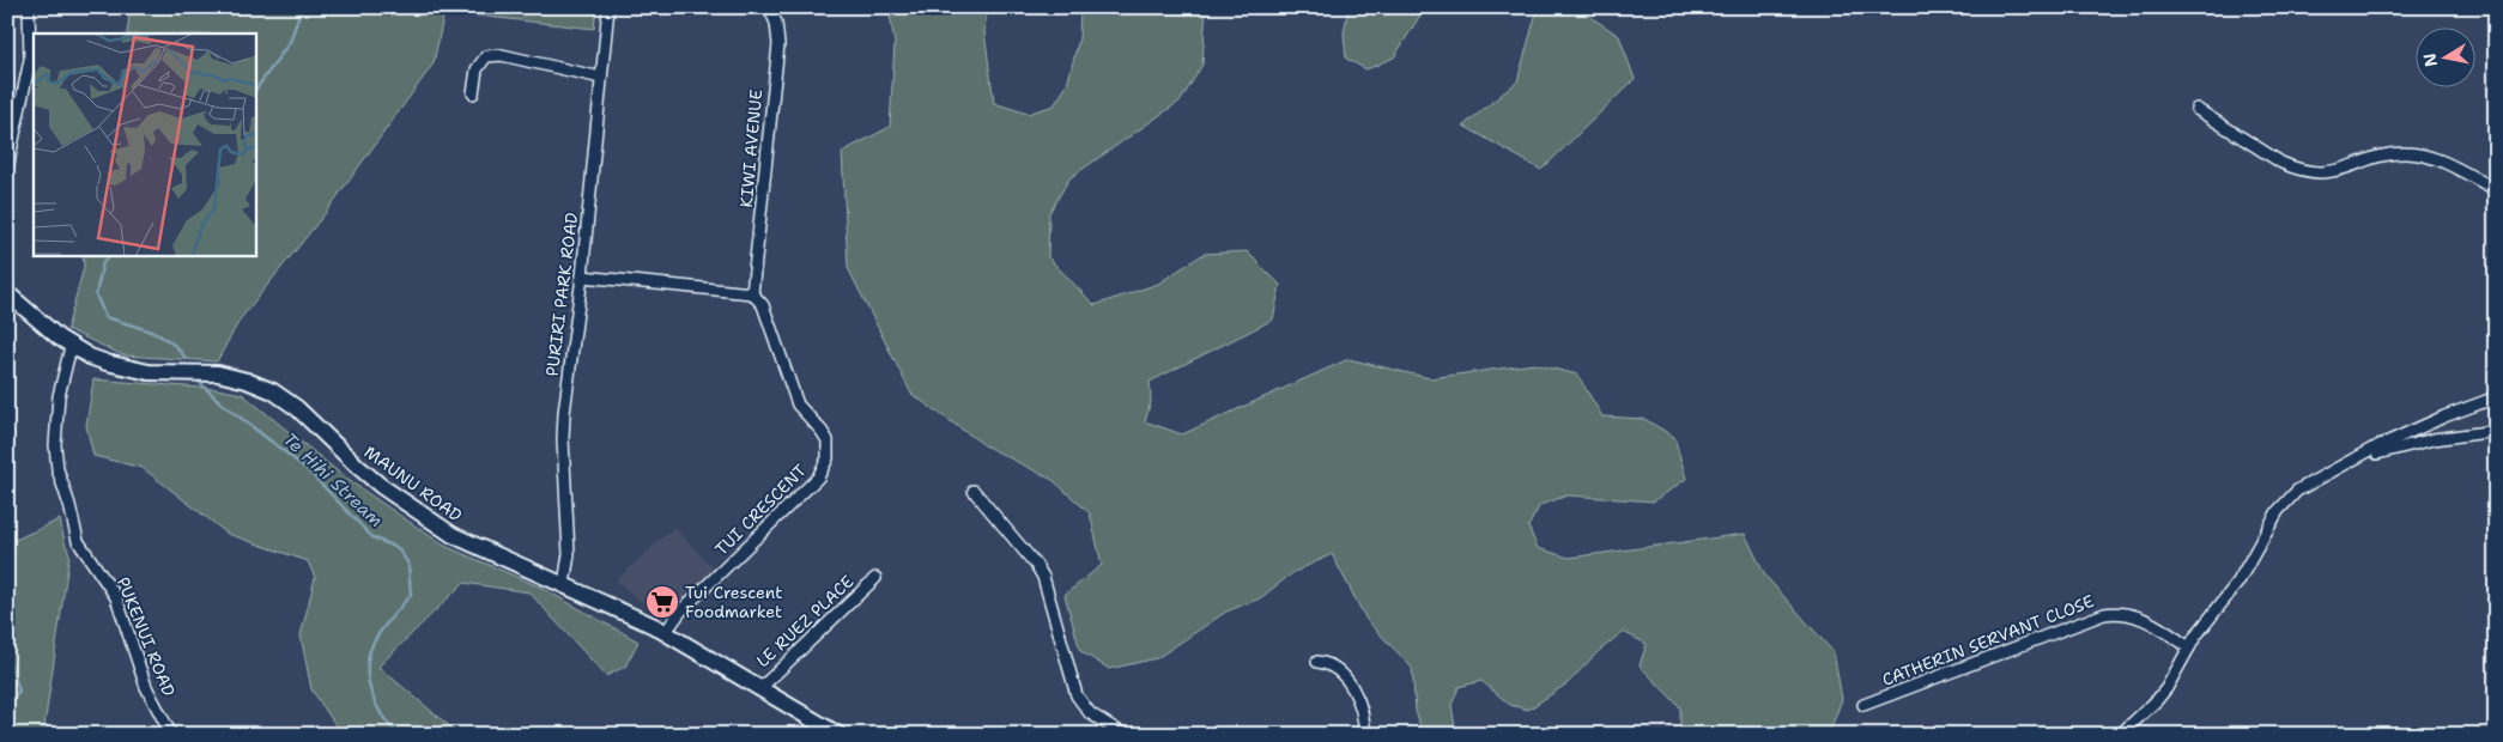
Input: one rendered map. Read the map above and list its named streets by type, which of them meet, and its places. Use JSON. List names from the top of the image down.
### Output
{
  "streets": {
    "main road": ["MAUNU ROAD"],
    "street": [
      "KIWI AVENUE",
      "PURIRI PARK ROAD",
      "TUI CRESCENT",
      "LE RUEZ PLACE",
      "PUKENUI ROAD",
      "CATHERIN SERVANT CLOSE"
    ]
  },
  "crossings": [
    ["KIWI AVENUE", "TUI CRESCENT"],
    ["PURIRI PARK ROAD", "MAUNU ROAD"],
    ["MAUNU ROAD", "TUI CRESCENT"],
    ["MAUNU ROAD", "LE RUEZ PLACE"],
    ["MAUNU ROAD", "PUKENUI ROAD"]
  ],
  "water": ["Te Hihi Stream"],
  "places": {
    "supermarket": ["Tui Crescent Foodmarket"]
  },
  "north": "left"
}
